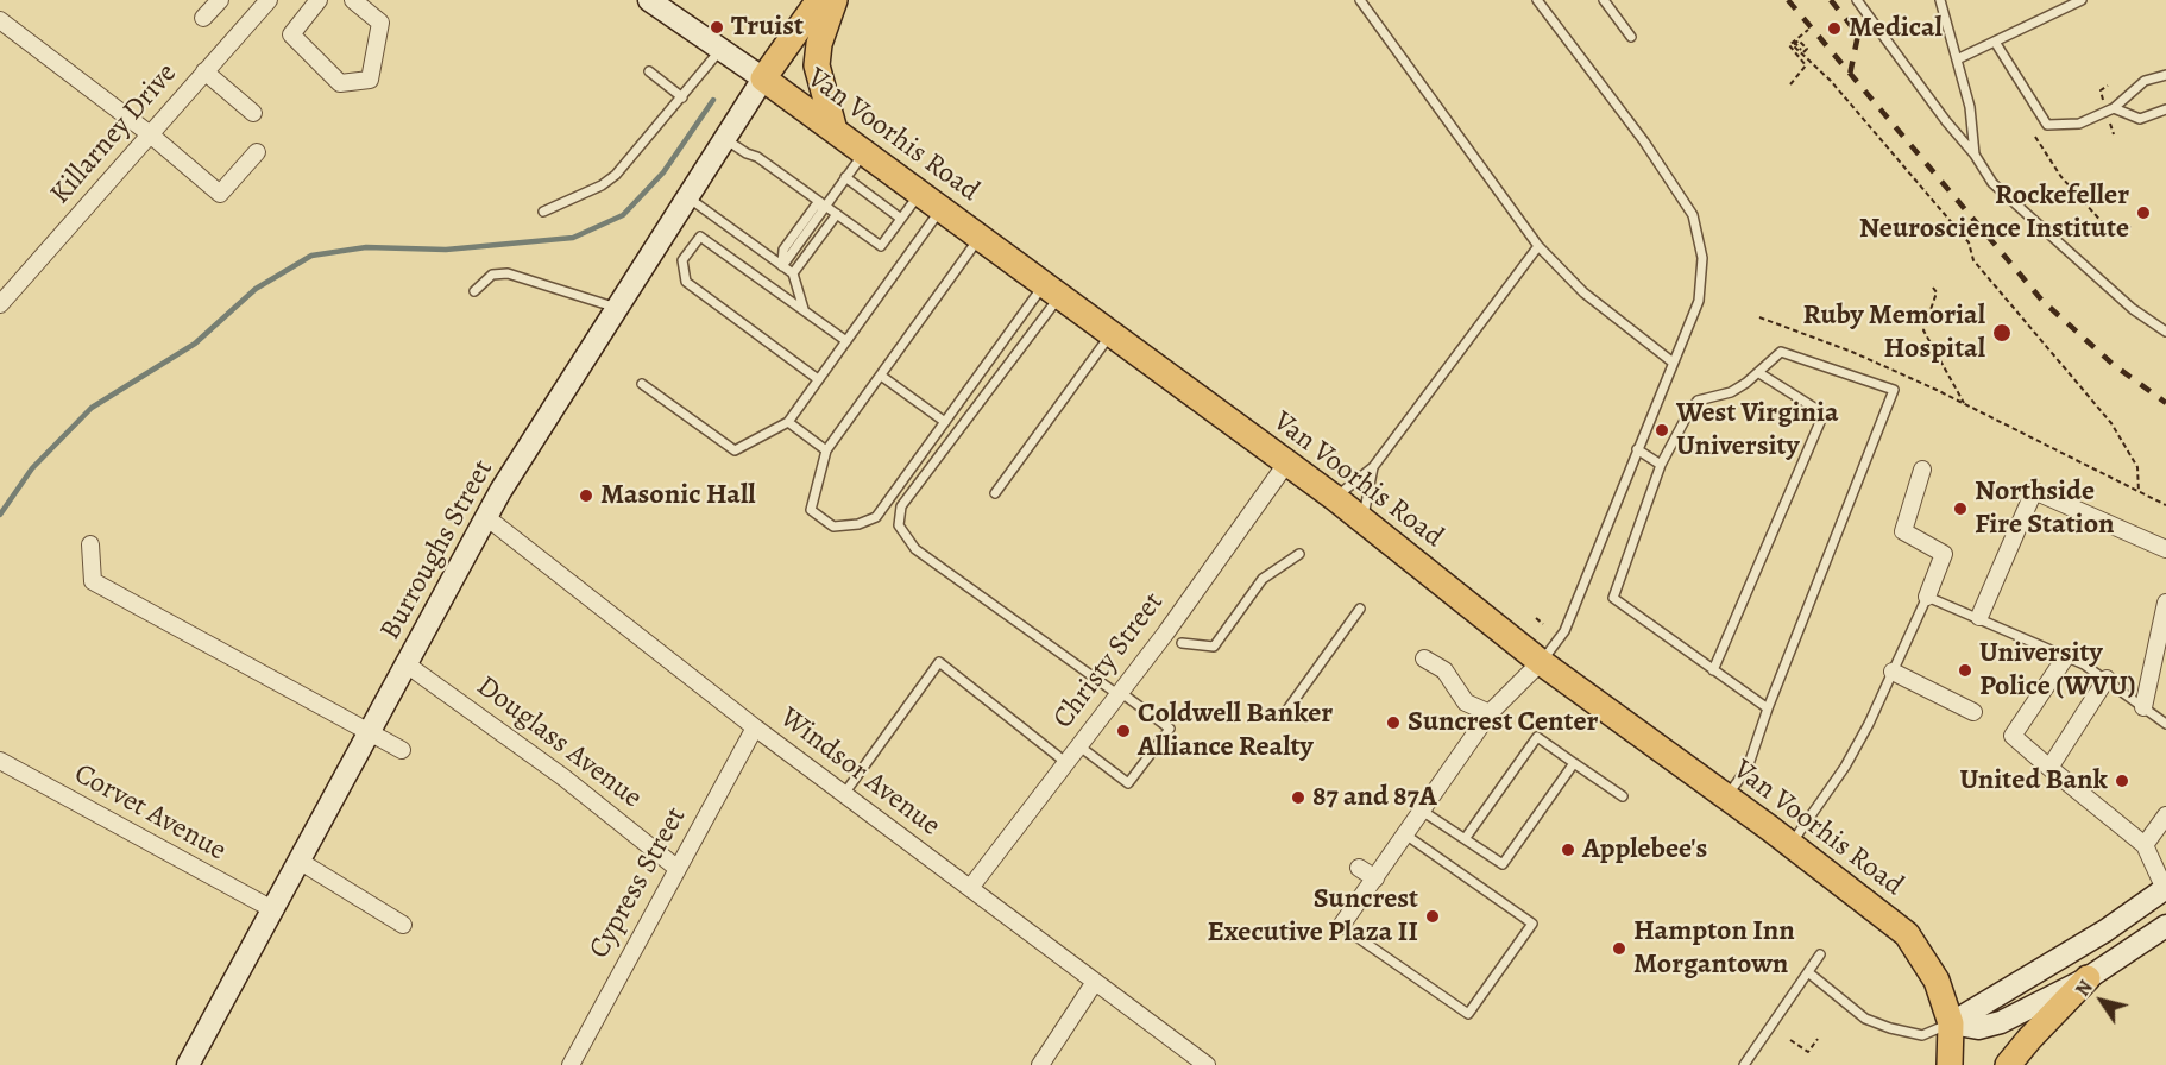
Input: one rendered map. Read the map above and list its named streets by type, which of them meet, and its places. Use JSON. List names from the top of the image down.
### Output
{
  "streets": {
    "main road": ["Van Voorhis Road"],
    "street": [
      "Killarney Drive",
      "Burroughs Street",
      "Christy Street",
      "Douglass Avenue",
      "Windsor Avenue",
      "Corvet Avenue",
      "Cypress Street"
    ]
  },
  "crossings": [
    ["Van Voorhis Road", "Burroughs Street"],
    ["Van Voorhis Road", "Christy Street"],
    ["Burroughs Street", "Douglass Avenue"],
    ["Burroughs Street", "Windsor Avenue"],
    ["Burroughs Street", "Corvet Avenue"],
    ["Christy Street", "Windsor Avenue"],
    ["Douglass Avenue", "Cypress Street"],
    ["Windsor Avenue", "Cypress Street"]
  ],
  "places": [
    "Truist",
    "Medical",
    "Rockefeller Neuroscience Institute",
    "Ruby Memorial Hospital",
    "West Virginia University",
    "Masonic Hall",
    "Northside Fire Station",
    "University Police (WVU)",
    "Suncrest Center",
    "Coldwell Banker Alliance Realty",
    "United Bank",
    "87 and 87A",
    "Applebee's",
    "Suncrest Executive Plaza II",
    "Hampton Inn Morgantown"
  ],
  "north": "top left"
}
